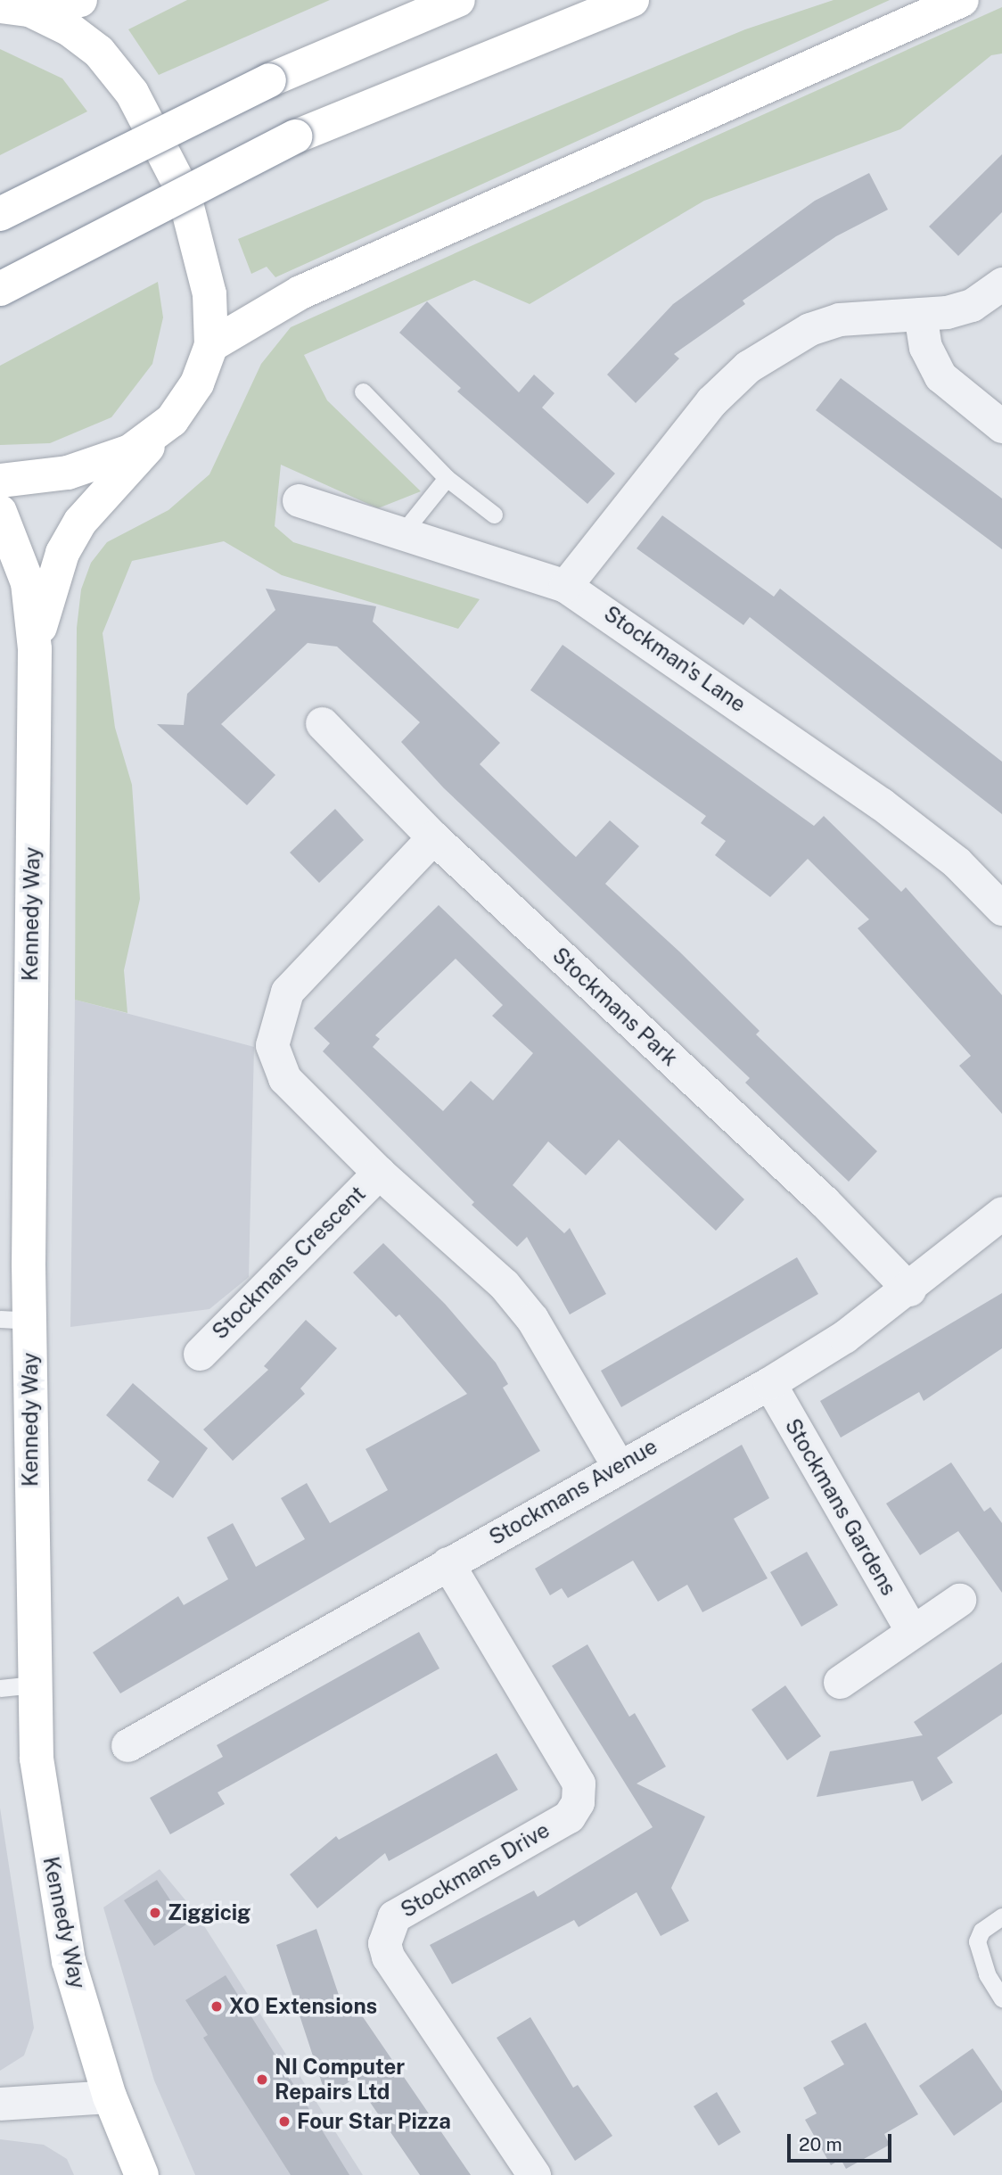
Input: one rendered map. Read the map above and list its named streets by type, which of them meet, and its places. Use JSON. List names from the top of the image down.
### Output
{
  "streets": {
    "highway": ["Kennedy Way"],
    "street": [
      "Stockman's Lane",
      "Stockmans Park",
      "Stockmans Crescent",
      "Stockmans Avenue",
      "Stockmans Gardens",
      "Stockmans Drive"
    ]
  },
  "crossings": [
    ["Stockmans Park", "Stockmans Crescent"],
    ["Stockmans Park", "Stockmans Avenue"],
    ["Stockmans Crescent", "Stockmans Avenue"],
    ["Stockmans Avenue", "Stockmans Gardens"],
    ["Stockmans Avenue", "Stockmans Drive"]
  ],
  "places": [
    "Ziggicig",
    "XO Extensions",
    "NI Computer Repairs Ltd",
    "Four Star Pizza"
  ],
  "scale_bar": "20 m"
}
